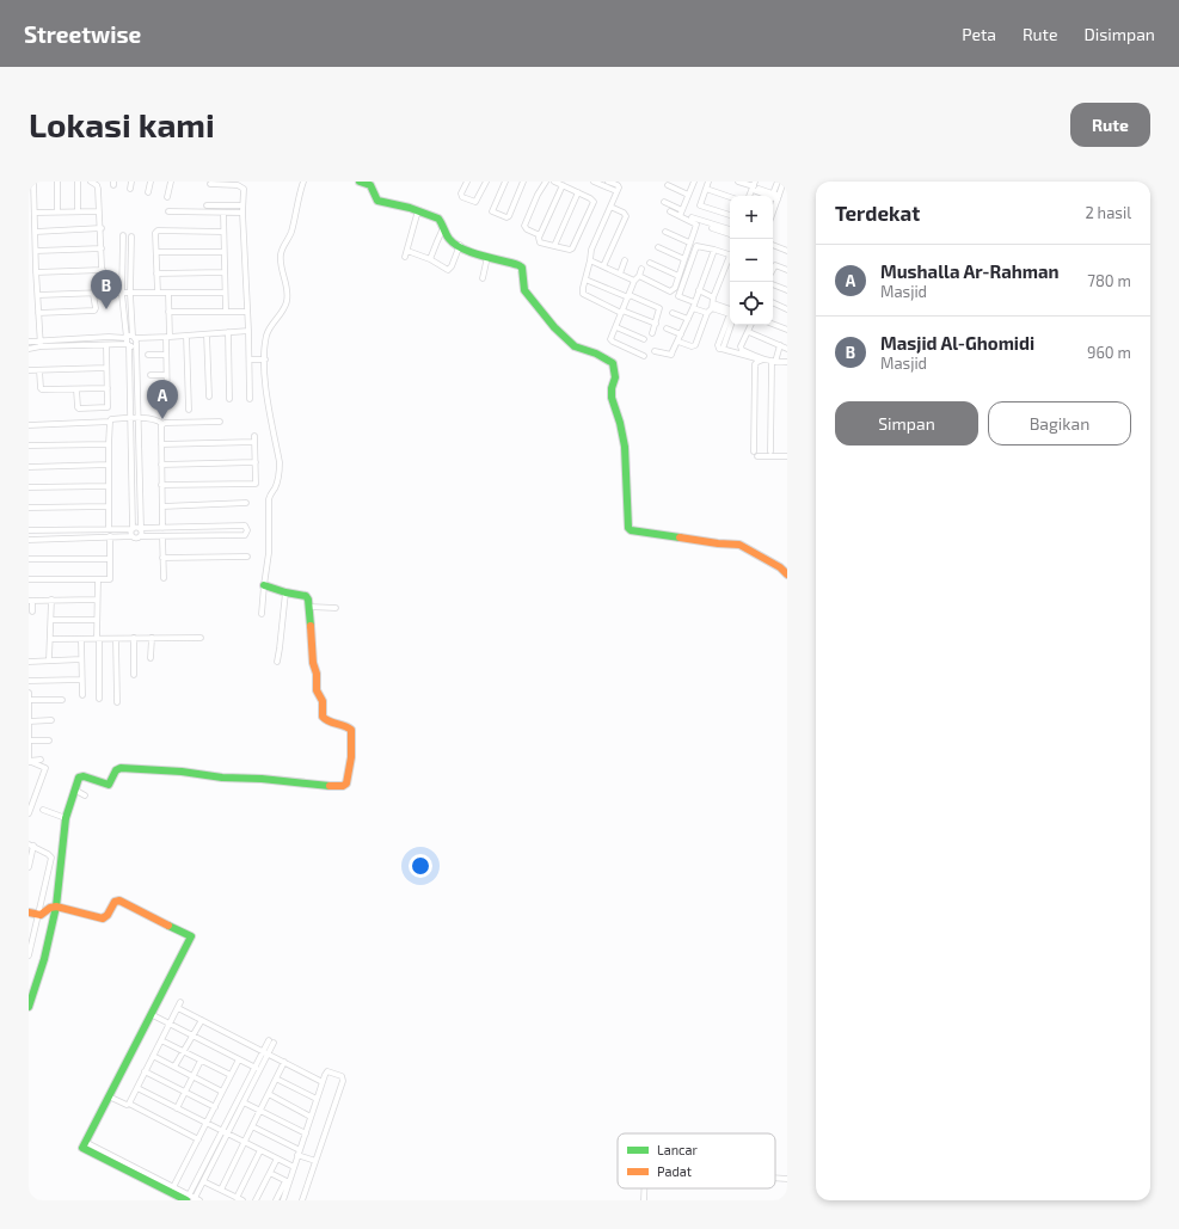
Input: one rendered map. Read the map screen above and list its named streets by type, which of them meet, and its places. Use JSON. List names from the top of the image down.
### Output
{
  "legend": ["Lancar", "Padat"],
  "page": {
    "header": "Streetwise",
    "nav": ["Peta", "Rute", "Disimpan"],
    "buttons": [
      "Rute",
      ["Simpan", "Bagikan"]
    ],
    "title": "Lokasi kami",
    "heading": ["Terdekat", "2 hasil"],
    "map_buttons": ["+", "−"],
    "list": [
      {
        "mark": "A",
        "name": "Mushalla Ar-Rahman",
        "note": "Masjid",
        "value": "780 m"
      },
      {
        "mark": "B",
        "name": "Masjid Al-Ghomidi",
        "note": "Masjid",
        "value": "960 m"
      }
    ],
    "pins": ["B", "A"]
  }
}
